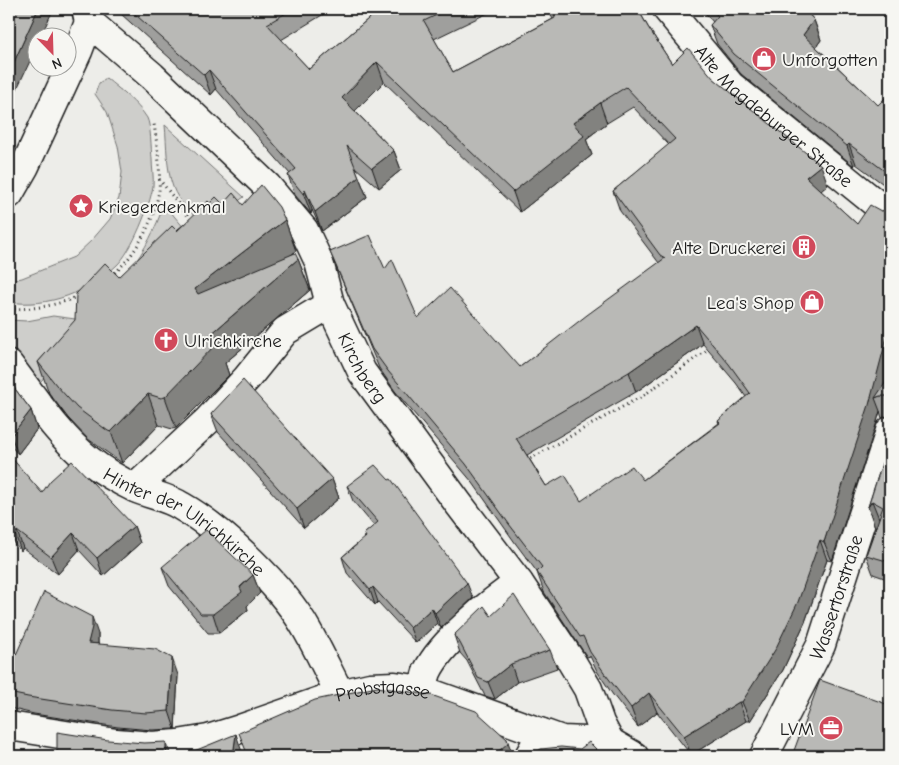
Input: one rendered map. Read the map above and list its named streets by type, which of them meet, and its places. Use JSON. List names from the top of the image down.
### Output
{
  "streets": {
    "street": [
      "Alte Magdeburger Straße",
      "Kirchberg",
      "Hinter der Ulrichkirche",
      "Wassertorstraße",
      "Probstgasse"
    ]
  },
  "crossings": [
    ["Kirchberg", "Probstgasse"],
    ["Hinter der Ulrichkirche", "Probstgasse"]
  ],
  "places": {
    "shop": ["Unforgotten", "Lea's Shop"],
    "place": ["Kriegerdenkmal"],
    "building": ["Alte Druckerei"],
    "church": ["Ulrichkirche"],
    "office": ["LVM"]
  },
  "north": "bottom right"
}
